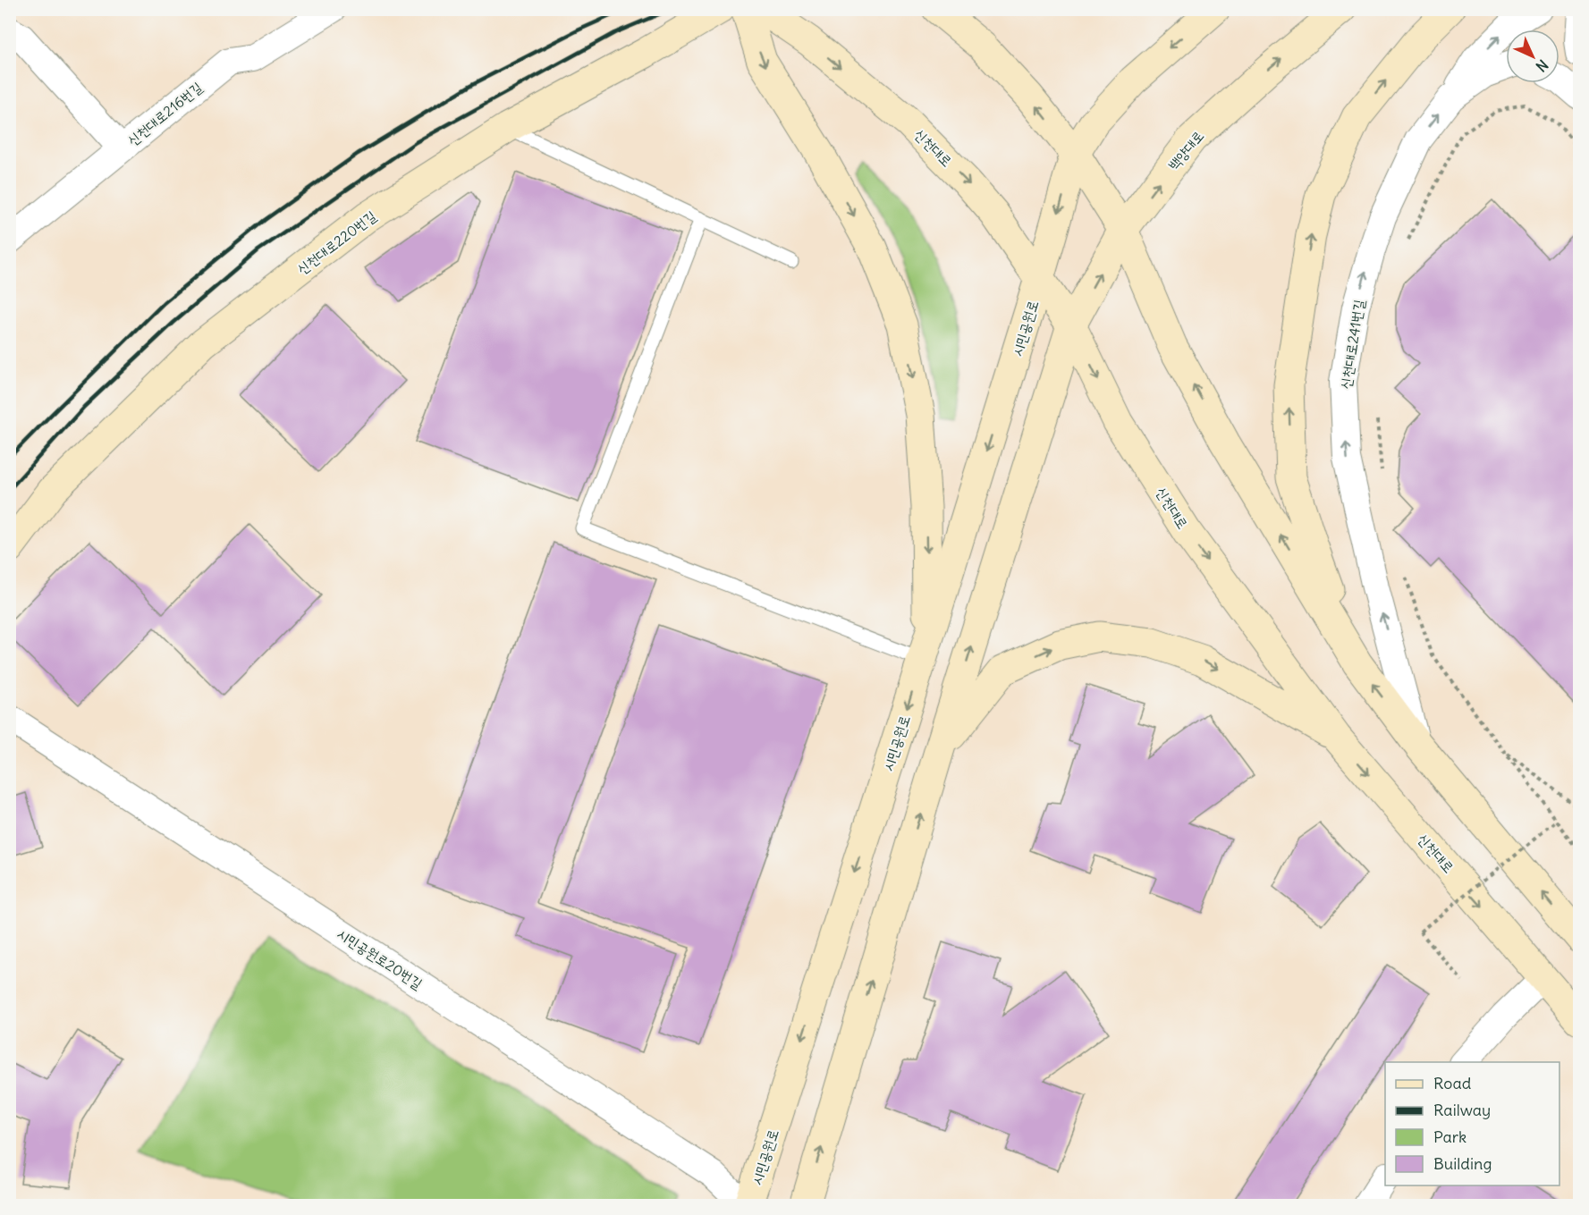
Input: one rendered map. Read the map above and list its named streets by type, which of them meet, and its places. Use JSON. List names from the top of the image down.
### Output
{
  "streets": {
    "main road": [
      "신천대로",
      "백양대로",
      "신천대로220번길",
      "시민공원로"
    ],
    "street": ["신천대로216번길", "신천대로241번길", "시민공원로20번길"]
  },
  "crossings": [
    ["신천대로", "백양대로"],
    ["신천대로", "시민공원로"],
    ["시민공원로", "시민공원로20번길"]
  ],
  "one_way": ["신천대로241번길"],
  "legend": [
    "Road",
    "Railway",
    "Park",
    "Building"
  ],
  "north": "bottom right"
}
